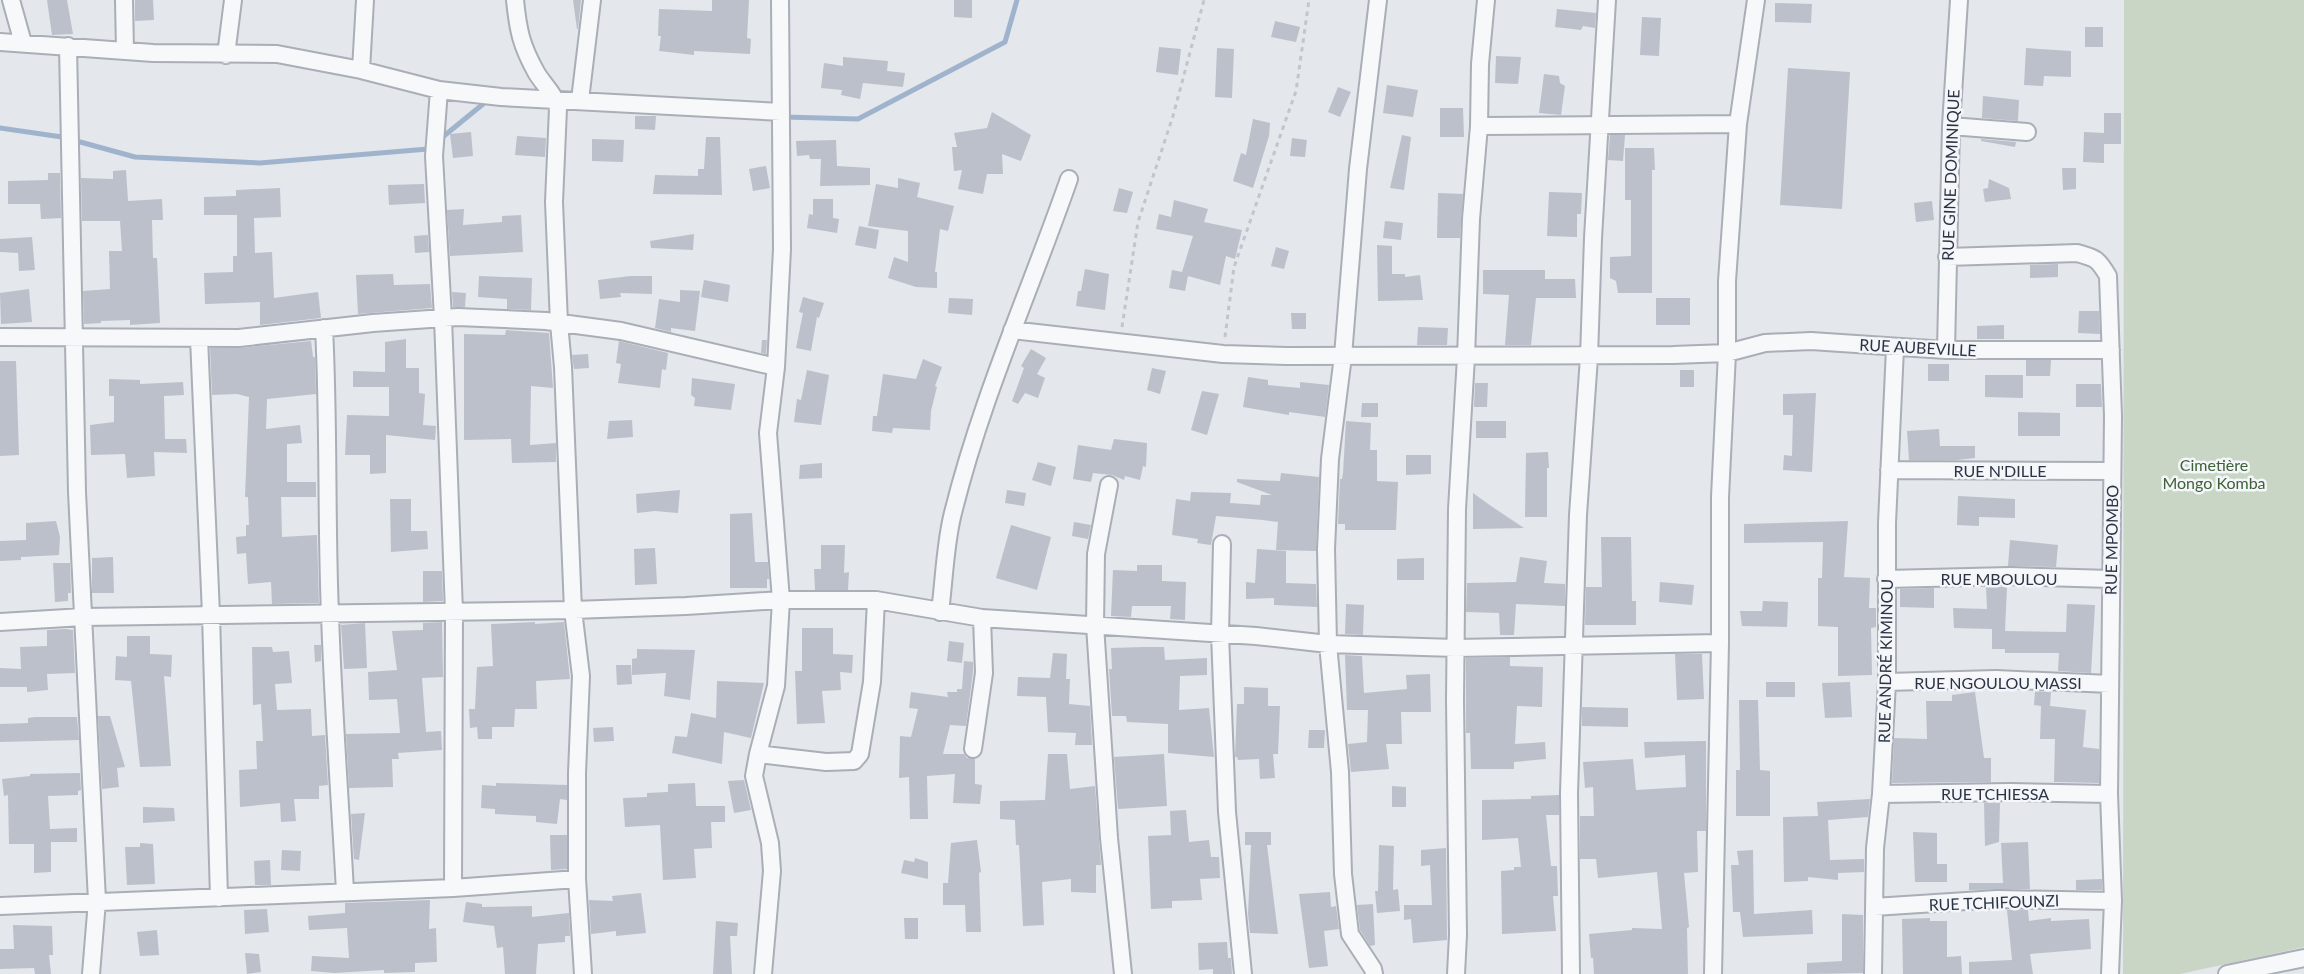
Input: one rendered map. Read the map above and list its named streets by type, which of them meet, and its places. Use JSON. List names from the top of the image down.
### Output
{
  "streets": {
    "street": [
      "RUE GINE DOMINIQUE",
      "RUE AUBEVILLE",
      "RUE N'DILLE",
      "RUE MPOMBO",
      "RUE MBOULOU",
      "RUE ANDRÉ KIMINOU",
      "RUE NGOULOU MASSI",
      "RUE TCHIESSA",
      "RUE TCHIFOUNZI"
    ]
  },
  "crossings": [
    ["RUE GINE DOMINIQUE", "RUE AUBEVILLE"],
    ["RUE GINE DOMINIQUE", "RUE MPOMBO"],
    ["RUE AUBEVILLE", "RUE MPOMBO"],
    ["RUE AUBEVILLE", "RUE ANDRÉ KIMINOU"],
    ["RUE N'DILLE", "RUE MPOMBO"],
    ["RUE N'DILLE", "RUE ANDRÉ KIMINOU"],
    ["RUE MPOMBO", "RUE MBOULOU"],
    ["RUE MPOMBO", "RUE NGOULOU MASSI"],
    ["RUE MPOMBO", "RUE TCHIESSA"],
    ["RUE MPOMBO", "RUE TCHIFOUNZI"],
    ["RUE MBOULOU", "RUE ANDRÉ KIMINOU"],
    ["RUE ANDRÉ KIMINOU", "RUE NGOULOU MASSI"],
    ["RUE ANDRÉ KIMINOU", "RUE TCHIESSA"],
    ["RUE ANDRÉ KIMINOU", "RUE TCHIFOUNZI"]
  ],
  "parks": ["Cimetière Mongo Komba"]
}
